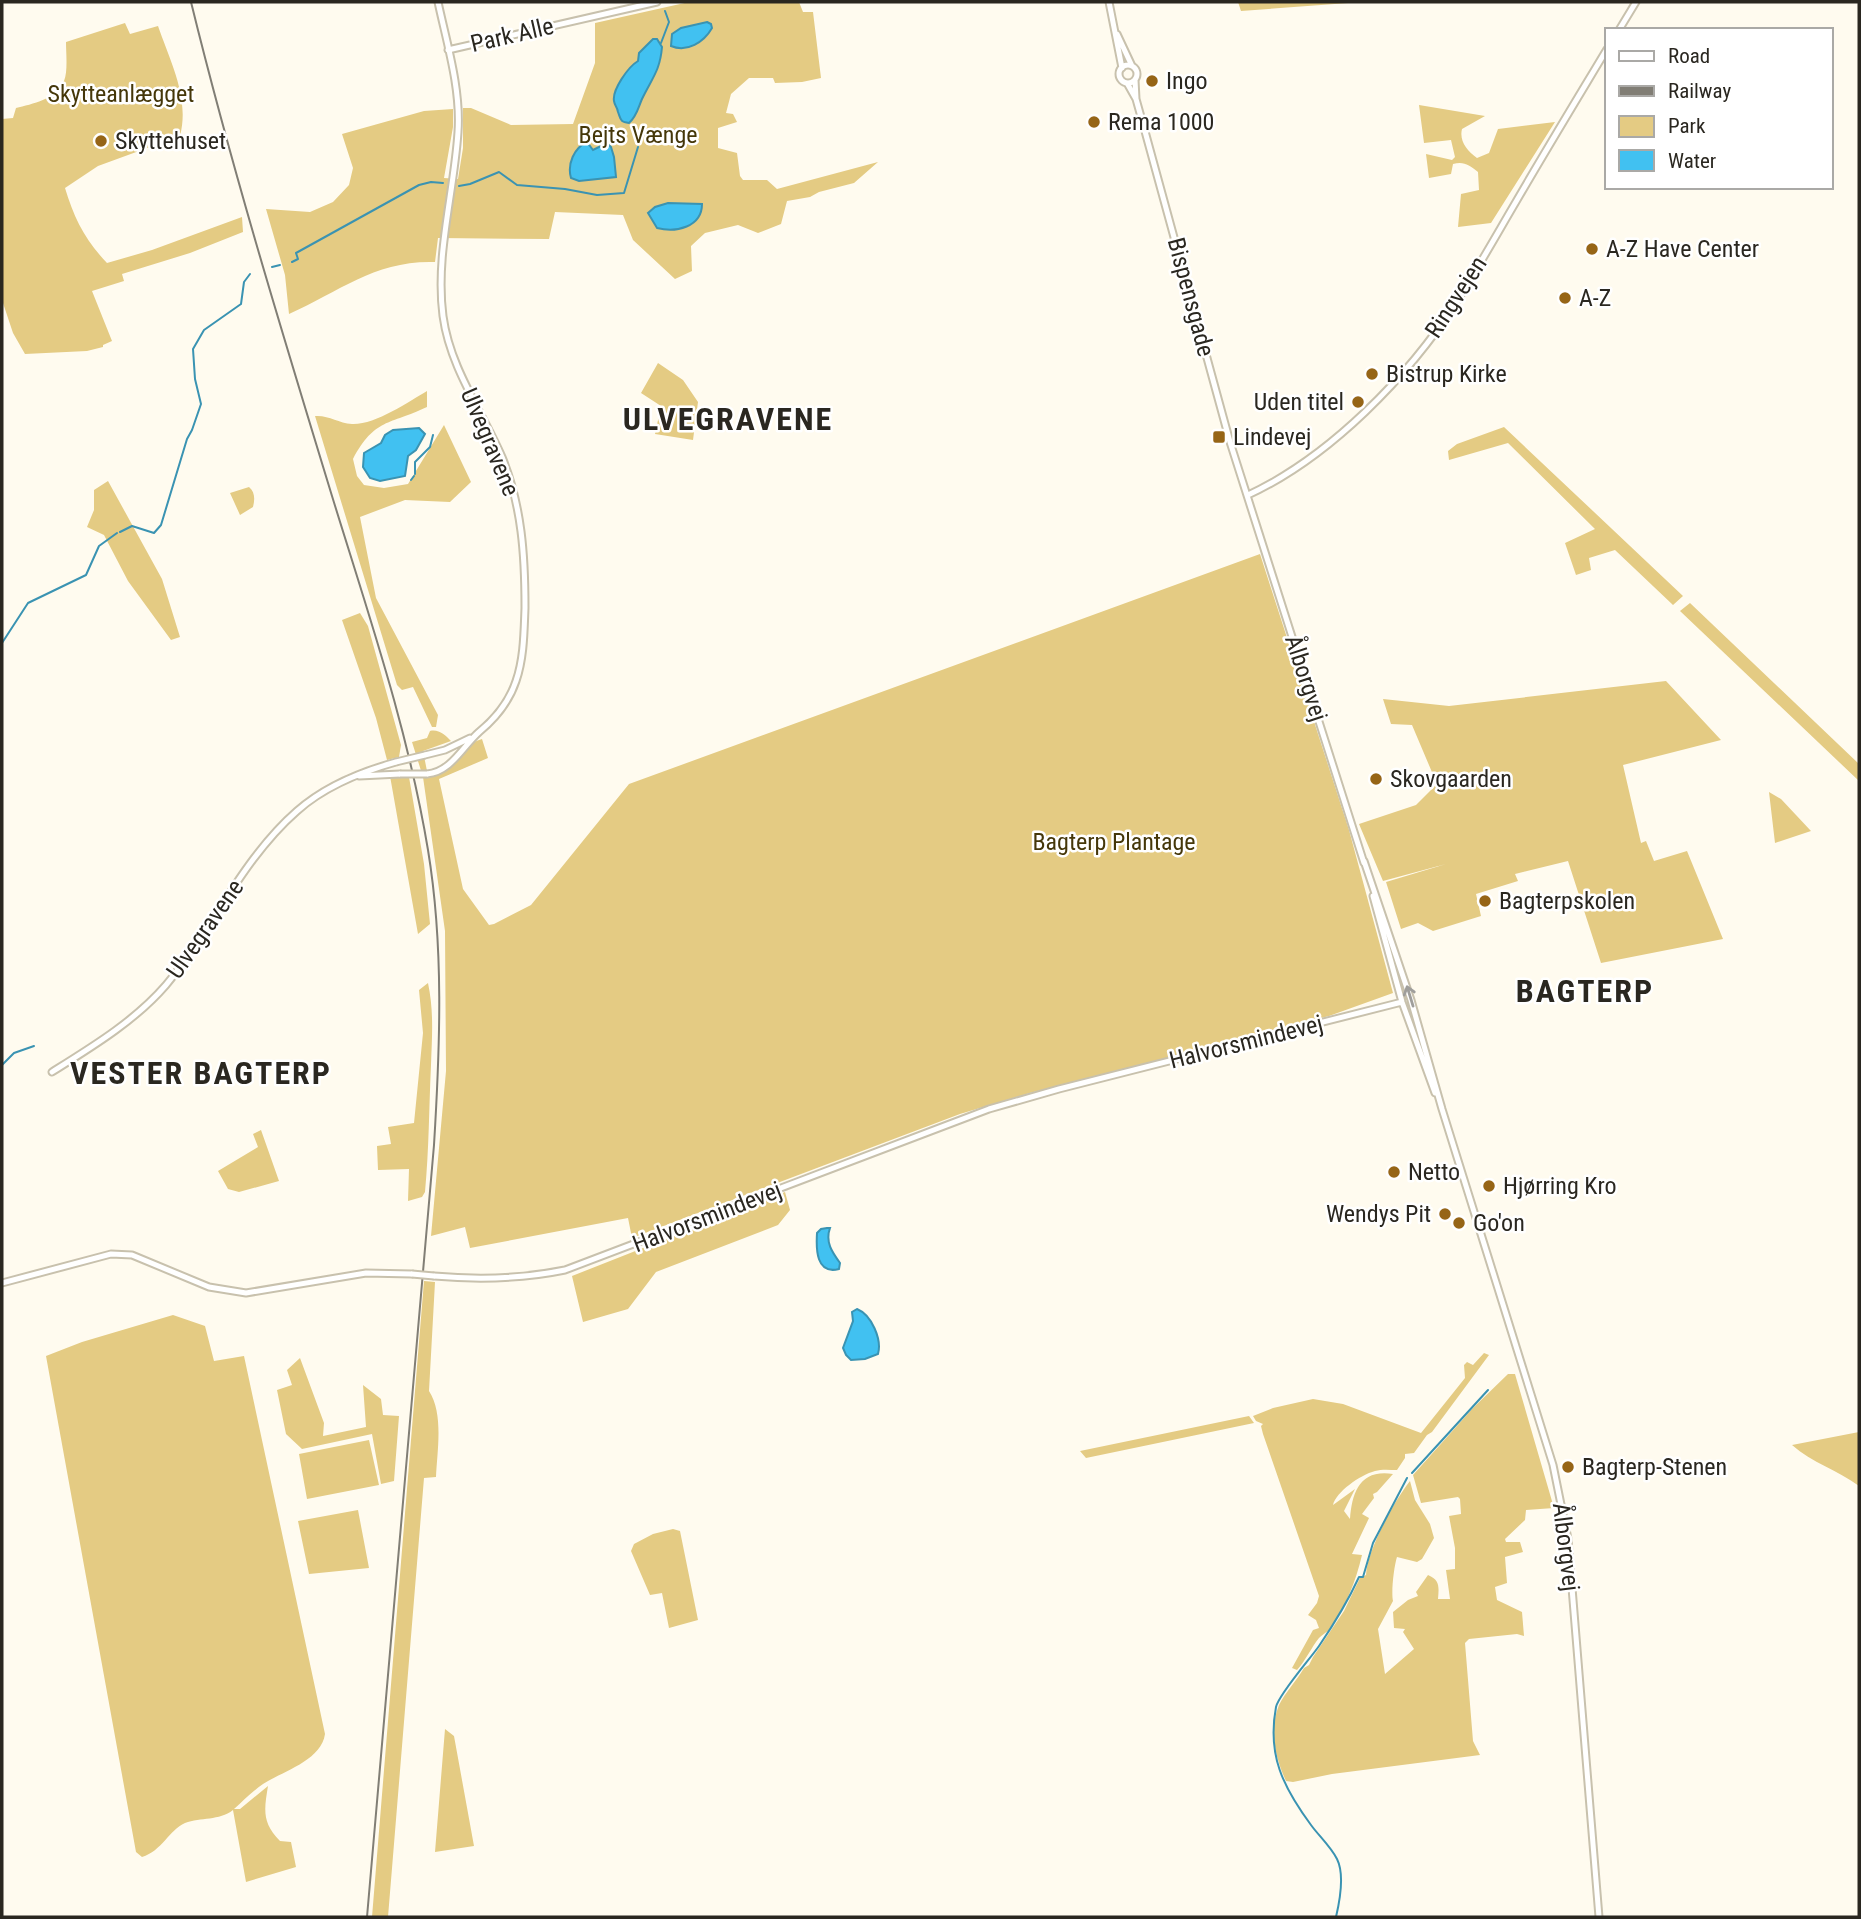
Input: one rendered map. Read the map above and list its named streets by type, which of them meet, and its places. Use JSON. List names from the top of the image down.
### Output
{
  "streets": {
    "street": [
      "Park Alle",
      "Bispensgade",
      "Ringvejen",
      "Ulvegravene",
      "Ålborgvej",
      "Halvorsmindevej"
    ]
  },
  "crossings": [
    ["Park Alle", "Ulvegravene"],
    ["Bispensgade", "Ringvejen"],
    ["Bispensgade", "Ålborgvej"],
    ["Ringvejen", "Ålborgvej"],
    ["Ålborgvej", "Halvorsmindevej"]
  ],
  "districts": ["ULVEGRAVENE", "BAGTERP", "VESTER BAGTERP"],
  "parks": ["Skytteanlægget", "Bejts Vænge", "Bagterp Plantage"],
  "places": {
    "other": [
      "Ingo",
      "Rema 1000",
      "Skyttehuset",
      "A-Z Have Center",
      "A-Z",
      "Bistrup Kirke",
      "Uden titel",
      "Skovgaarden",
      "Bagterpskolen",
      "Netto",
      "Hjørring Kro",
      "Wendys Pit",
      "Go'on",
      "Bagterp-Stenen"
    ],
    "transit": ["Lindevej"]
  },
  "legend": [
    "Road",
    "Railway",
    "Park",
    "Water"
  ]
}
